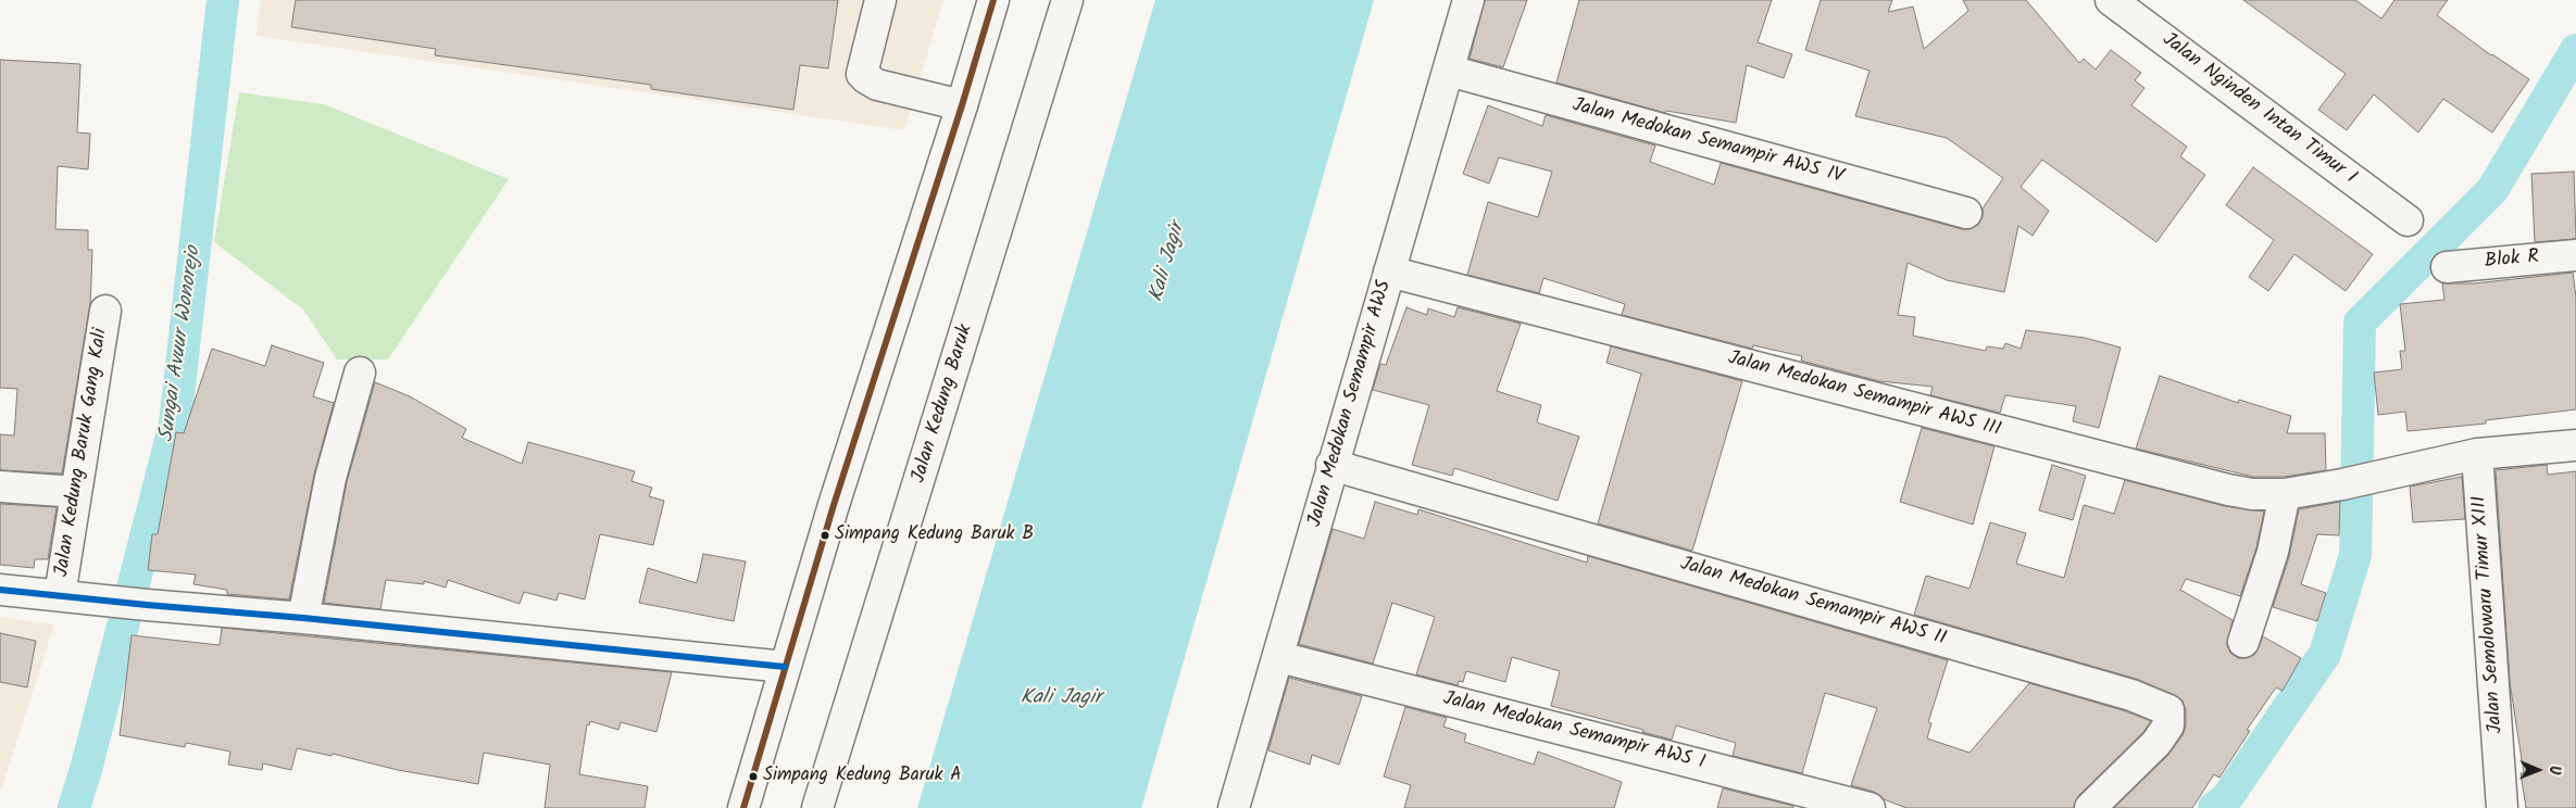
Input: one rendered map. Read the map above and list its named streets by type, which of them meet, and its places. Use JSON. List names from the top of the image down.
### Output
{
  "streets": {
    "street": [
      "Jalan Nginden Intan Timur I",
      "Jalan Medokan Semampir AWS IV",
      "Blok R",
      "Jalan Medokan Semampir AWS III",
      "Jalan Kedung Baruk",
      "Jalan Medokan Semampir AWS",
      "Jalan Kedung Baruk Gang Kali",
      "Jalan Medokan Semampir AWS II",
      "Jalan Semolowaru Timur XIII",
      "Jalan Medokan Semampir AWS I"
    ]
  },
  "crossings": [
    ["Jalan Medokan Semampir AWS IV", "Jalan Medokan Semampir AWS"],
    ["Jalan Medokan Semampir AWS III", "Jalan Medokan Semampir AWS"],
    ["Jalan Medokan Semampir AWS III", "Jalan Semolowaru Timur XIII"],
    ["Jalan Medokan Semampir AWS", "Jalan Medokan Semampir AWS II"],
    ["Jalan Medokan Semampir AWS", "Jalan Medokan Semampir AWS I"]
  ],
  "water": ["Kali Jagir", "Sungai Avuur Wonorejo"],
  "places": ["Simpang Kedung Baruk B", "Simpang Kedung Baruk A"],
  "north": "right"
}
